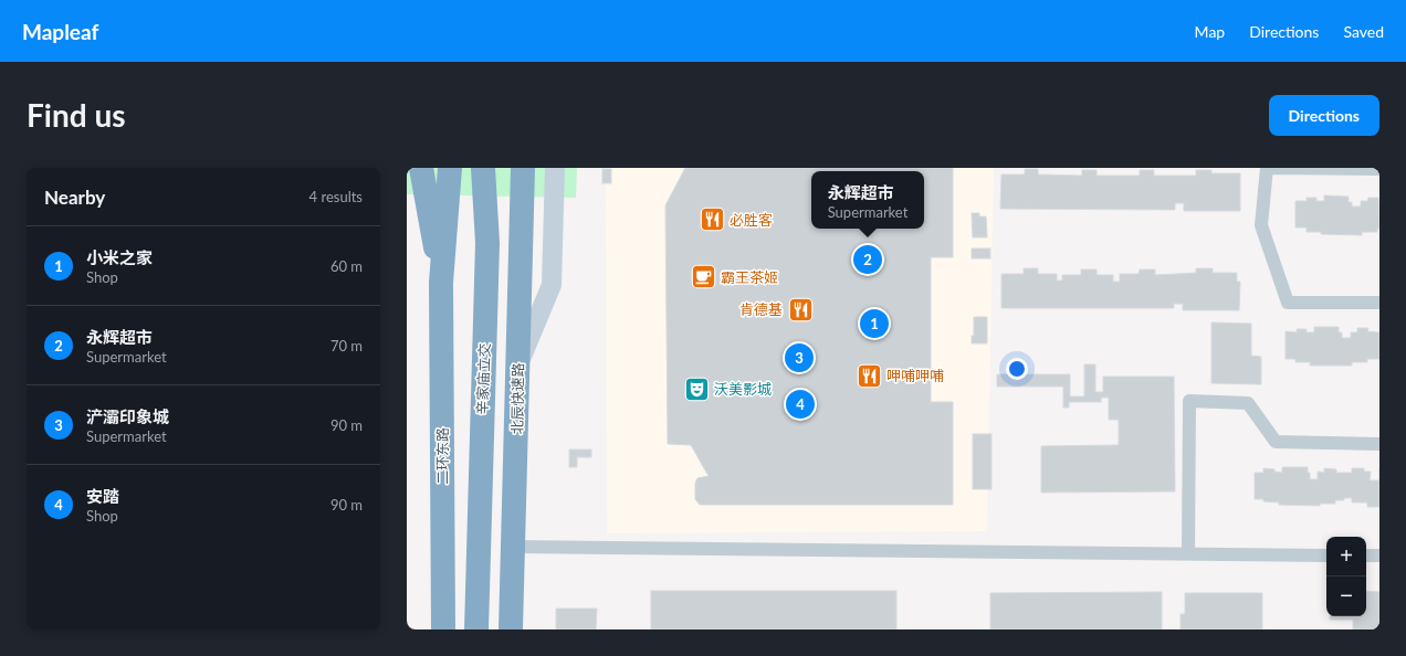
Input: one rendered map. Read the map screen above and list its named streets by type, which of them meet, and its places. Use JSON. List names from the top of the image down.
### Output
{
  "streets": {
    "highway": ["辛家庙立交", "北辰快速路", "二环东路"]
  },
  "places": {
    "restaurant": ["必胜客", "肯德基", "呷哺呷哺"],
    "cafe": ["霸王茶姬"],
    "theatre": ["沃美影城"]
  },
  "page": {
    "header": "Mapleaf",
    "nav": ["Map", "Directions", "Saved"],
    "buttons": "Directions",
    "title": "Find us",
    "heading": ["Nearby", "4 results"],
    "popup": ["永辉超市", "Supermarket"],
    "list": [
      {
        "mark": "1",
        "name": "小米之家",
        "note": "Shop",
        "value": "60 m"
      },
      {
        "mark": "2",
        "name": "永辉超市",
        "note": "Supermarket",
        "value": "70 m"
      },
      {
        "mark": "3",
        "name": "浐灞印象城",
        "note": "Supermarket",
        "value": "90 m"
      },
      {
        "mark": "4",
        "name": "安踏",
        "note": "Shop",
        "value": "90 m"
      }
    ],
    "pins": [
      "2",
      "1",
      "3",
      "4"
    ],
    "map_buttons": ["+", "−"]
  }
}
